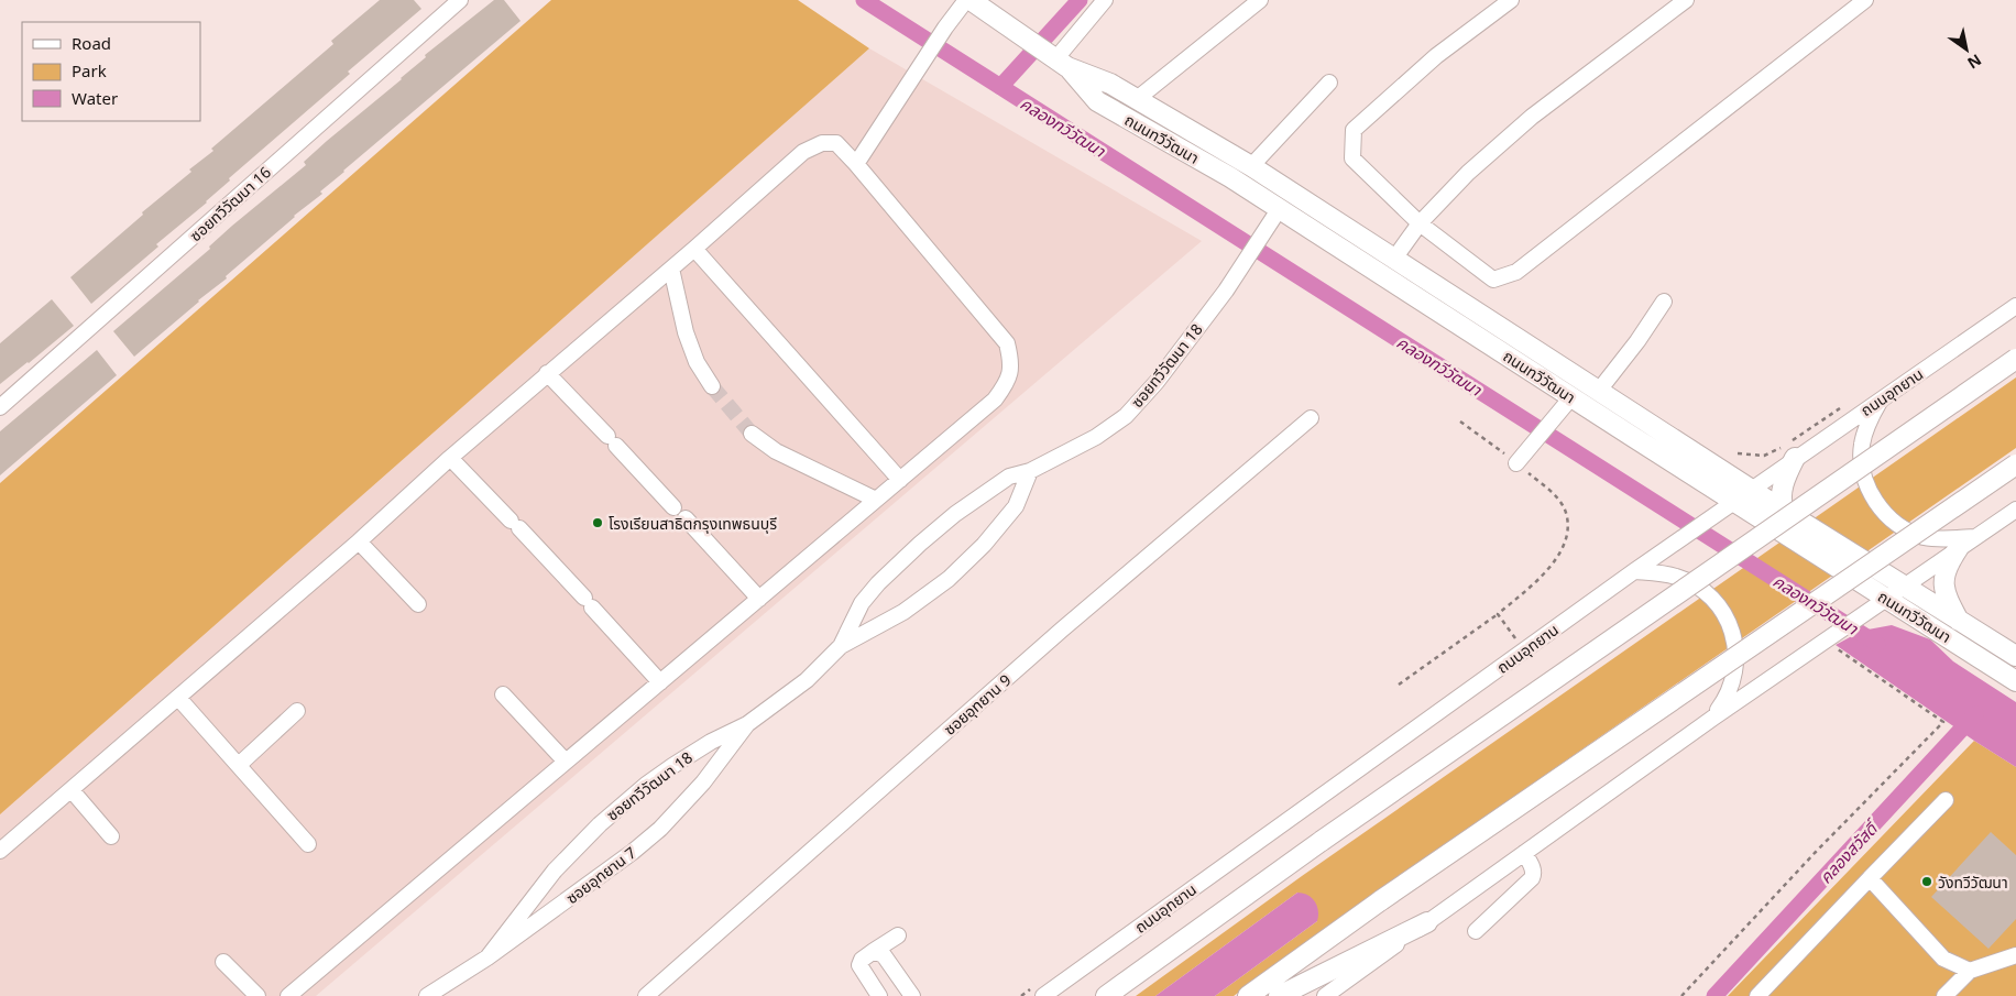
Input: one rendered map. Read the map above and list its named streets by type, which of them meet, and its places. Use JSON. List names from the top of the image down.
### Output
{
  "streets": {
    "main road": ["ถนนทวีวัฒนา"],
    "street": [
      "ซอยทวีวัฒนา 16",
      "ซอยทวีวัฒนา 18",
      "ถนนอุทยาน",
      "ซอยอุทยาน 9",
      "ซอยอุทยาน 7"
    ]
  },
  "crossings": [
    ["ถนนทวีวัฒนา", "ซอยทวีวัฒนา 18"],
    ["ถนนทวีวัฒนา", "ถนนอุทยาน"],
    ["ซอยทวีวัฒนา 18", "ซอยอุทยาน 7"]
  ],
  "water": ["คลองทวีวัฒนา", "คลองสวัสดิ์"],
  "places": ["โรงเรียนสาธิตกรุงเทพธนบุรี", "วังทวีวัฒนา"],
  "legend": ["Road", "Park", "Water"],
  "north": "bottom right"
}
